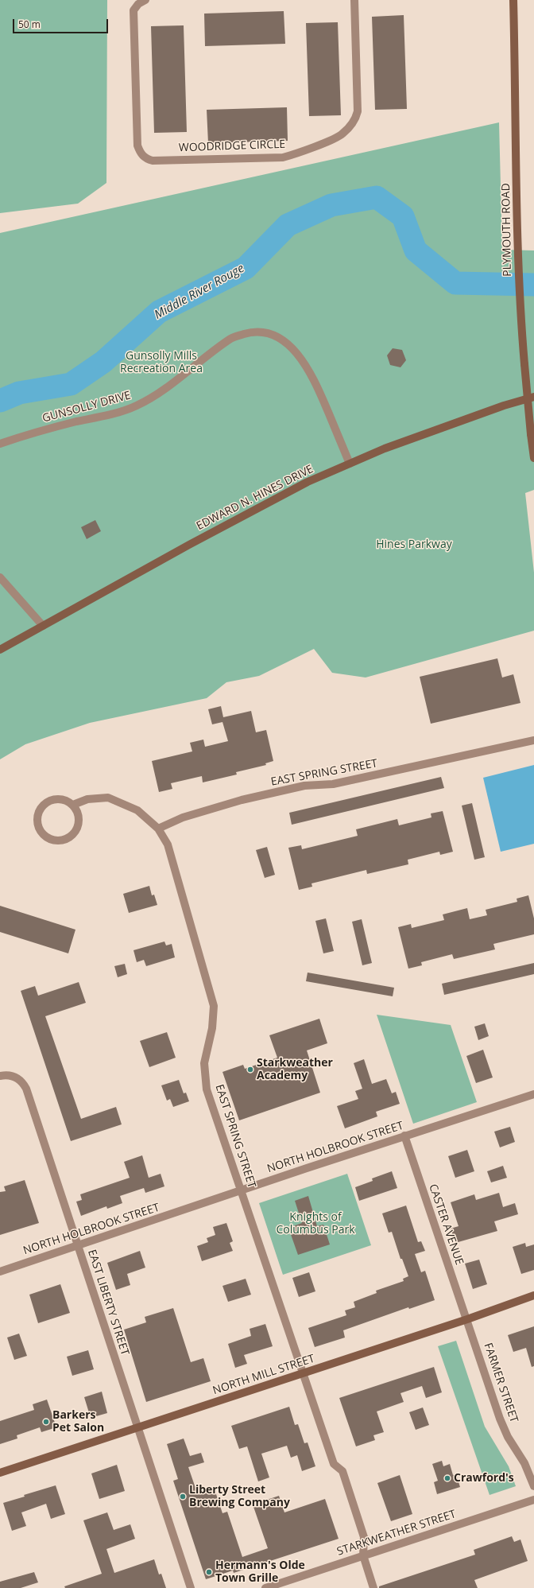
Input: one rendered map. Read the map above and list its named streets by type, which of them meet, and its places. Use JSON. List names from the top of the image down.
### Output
{
  "streets": {
    "street": [
      "WOODRIDGE CIRCLE",
      "PLYMOUTH ROAD",
      "GUNSOLLY DRIVE",
      "EDWARD N. HINES DRIVE",
      "EAST SPRING STREET",
      "NORTH HOLBROOK STREET",
      "CASTER AVENUE",
      "EAST LIBERTY STREET",
      "NORTH MILL STREET",
      "FARMER STREET",
      "STARKWEATHER STREET"
    ]
  },
  "crossings": [
    ["GUNSOLLY DRIVE", "EDWARD N. HINES DRIVE"],
    ["EAST SPRING STREET", "NORTH HOLBROOK STREET"],
    ["EAST SPRING STREET", "NORTH MILL STREET"],
    ["EAST SPRING STREET", "STARKWEATHER STREET"],
    ["NORTH HOLBROOK STREET", "CASTER AVENUE"],
    ["NORTH HOLBROOK STREET", "EAST LIBERTY STREET"],
    ["CASTER AVENUE", "NORTH MILL STREET"],
    ["CASTER AVENUE", "FARMER STREET"],
    ["EAST LIBERTY STREET", "NORTH MILL STREET"],
    ["NORTH MILL STREET", "FARMER STREET"]
  ],
  "water": ["Middle River Rouge"],
  "parks": ["Gunsolly Mills Recreation Area", "Hines Parkway", "Knights of Columbus Park"],
  "places": [
    "Starkweather Academy",
    "Barkers Pet Salon",
    "Crawford's",
    "Liberty Street Brewing Company",
    "Hermann's Olde Town Grille"
  ],
  "scale_bar": "50 m"
}
